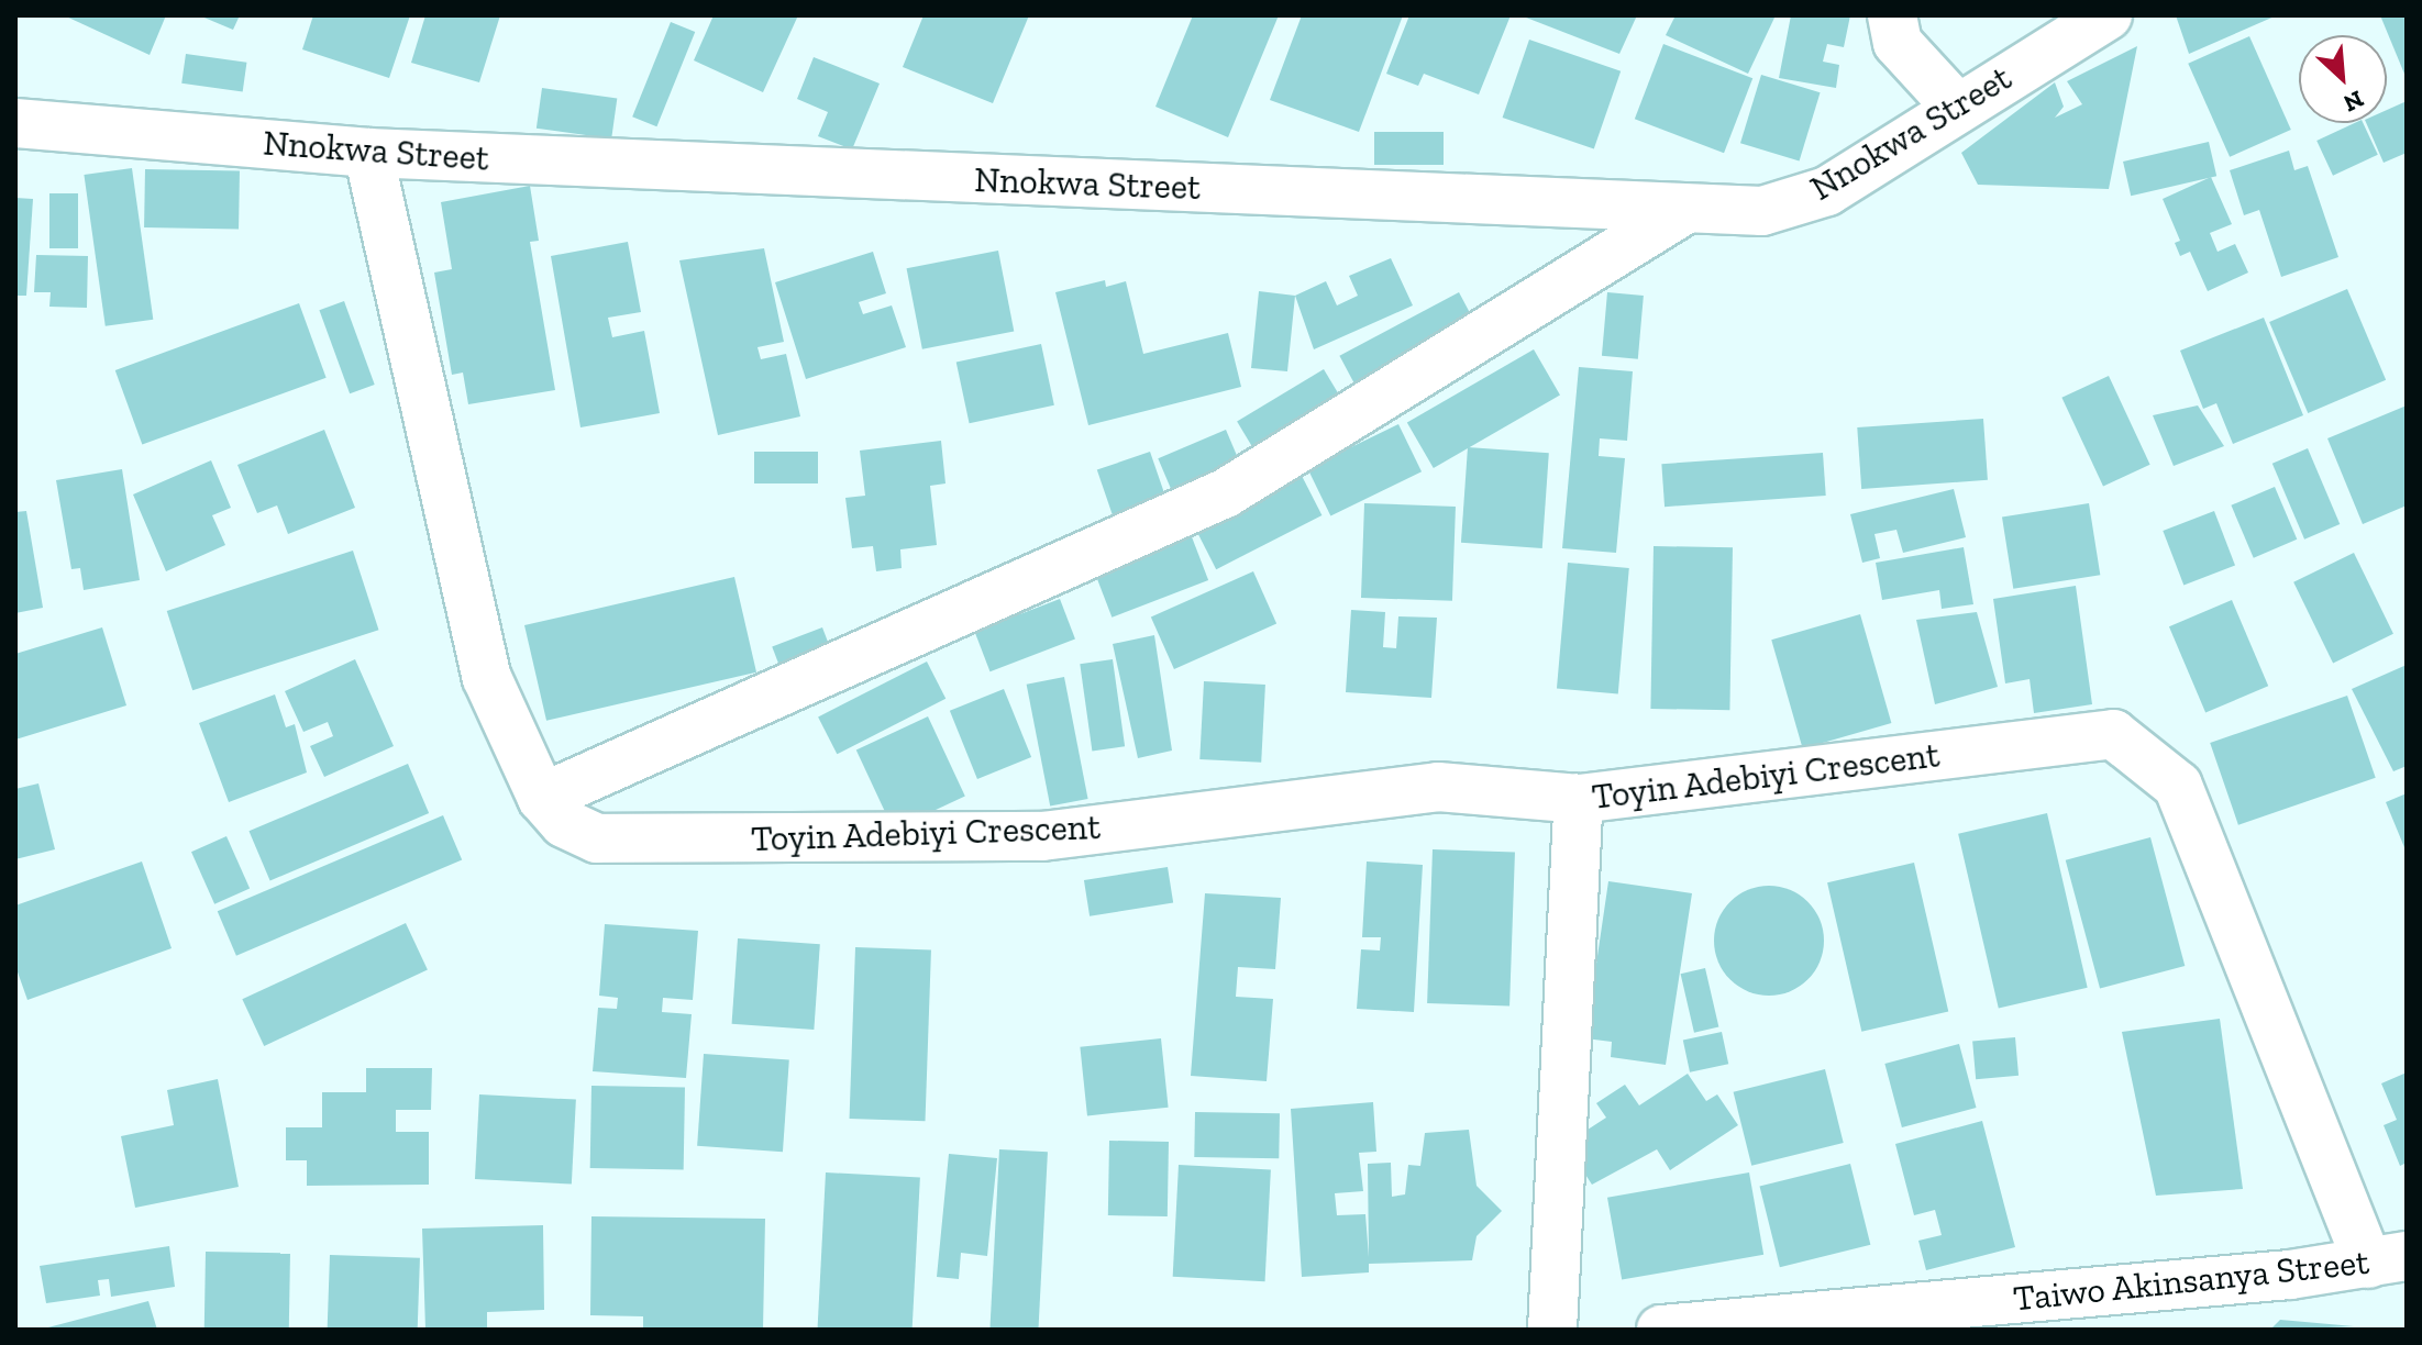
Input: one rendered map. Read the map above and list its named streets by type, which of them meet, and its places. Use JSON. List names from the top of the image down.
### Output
{
  "streets": {
    "street": ["Nnokwa Street", "Toyin Adebiyi Crescent", "Taiwo Akinsanya Street"]
  },
  "crossings": [
    ["Toyin Adebiyi Crescent", "Taiwo Akinsanya Street"]
  ],
  "north": "bottom right"
}
